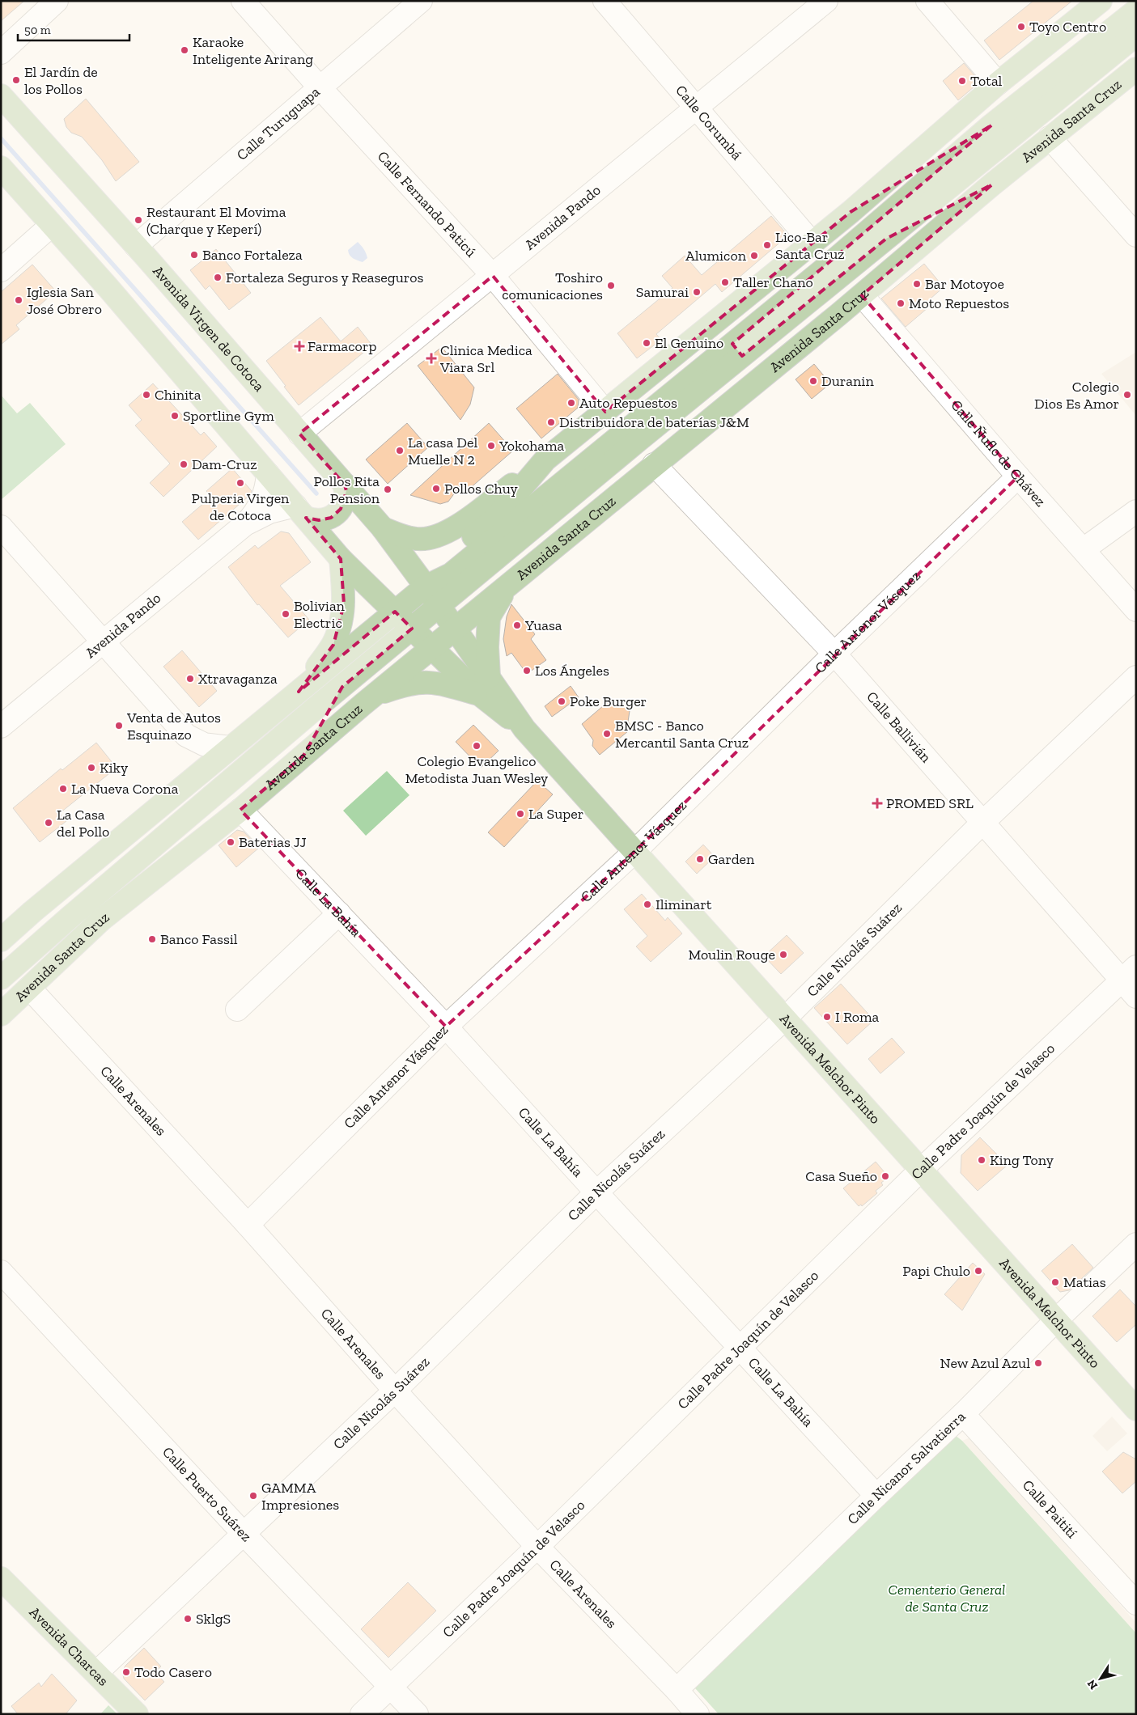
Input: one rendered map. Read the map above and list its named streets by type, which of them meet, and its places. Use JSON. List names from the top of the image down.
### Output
{
  "streets": {
    "main road": [
      "Avenida Santa Cruz",
      "Avenida Virgen de Cotoca",
      "Avenida Melchor Pinto",
      "Avenida Charcas"
    ],
    "street": [
      "Calle Corumbá",
      "Calle Turuguapa",
      "Calle Fernando Paticú",
      "Avenida Pando",
      "Calle Ñuflo de Chávez",
      "Calle Antenor Vásquez",
      "Calle Ballivián",
      "Calle La Bahía",
      "Calle Nicolás Suárez",
      "Calle Arenales",
      "Calle Padre Joaquín de Velasco",
      "Calle Nicanor Salvatierra",
      "Calle Puerto Suárez",
      "Calle Paitití"
    ]
  },
  "crossings": [
    ["Avenida Santa Cruz", "Avenida Virgen de Cotoca"],
    ["Avenida Santa Cruz", "Calle Ñuflo de Chávez"],
    ["Avenida Santa Cruz", "Calle Ballivián"],
    ["Avenida Santa Cruz", "Calle La Bahía"],
    ["Avenida Santa Cruz", "Avenida Melchor Pinto"],
    ["Avenida Santa Cruz", "Calle Arenales"],
    ["Calle Corumbá", "Avenida Pando"],
    ["Calle Turuguapa", "Calle Fernando Paticú"],
    ["Calle Turuguapa", "Avenida Virgen de Cotoca"],
    ["Calle Fernando Paticú", "Avenida Pando"],
    ["Avenida Pando", "Avenida Virgen de Cotoca"],
    ["Avenida Virgen de Cotoca", "Avenida Melchor Pinto"],
    ["Calle Ñuflo de Chávez", "Calle Antenor Vásquez"],
    ["Calle Antenor Vásquez", "Calle Ballivián"],
    ["Calle Antenor Vásquez", "Calle La Bahía"],
    ["Calle Antenor Vásquez", "Avenida Melchor Pinto"],
    ["Calle Antenor Vásquez", "Calle Arenales"],
    ["Calle Ballivián", "Calle Nicolás Suárez"],
    ["Calle Ballivián", "Calle Padre Joaquín de Velasco"],
    ["Calle La Bahía", "Calle Nicolás Suárez"],
    ["Calle La Bahía", "Calle Padre Joaquín de Velasco"],
    ["Calle La Bahía", "Calle Nicanor Salvatierra"],
    ["Calle Nicolás Suárez", "Avenida Melchor Pinto"],
    ["Calle Nicolás Suárez", "Calle Arenales"],
    ["Calle Nicolás Suárez", "Calle Puerto Suárez"],
    ["Calle Nicolás Suárez", "Avenida Charcas"],
    ["Avenida Melchor Pinto", "Calle Padre Joaquín de Velasco"],
    ["Avenida Melchor Pinto", "Calle Nicanor Salvatierra"],
    ["Calle Arenales", "Calle Padre Joaquín de Velasco"],
    ["Calle Arenales", "Calle Nicanor Salvatierra"],
    ["Calle Padre Joaquín de Velasco", "Calle Puerto Suárez"],
    ["Calle Nicanor Salvatierra", "Calle Paitití"]
  ],
  "parks": ["Cementerio General de Santa Cruz"],
  "places": {
    "other": [
      "Toyo Centro",
      "Karaoke Inteligente Arirang",
      "El Jardín de los Pollos",
      "Total",
      "Restaurant El Movima (Charque y Keperí)",
      "Lico-Bar Santa Cruz",
      "Banco Fortaleza",
      "Alumicon",
      "Fortaleza Seguros y Reaseguros",
      "Taller Chano",
      "Bar Motoyoe",
      "Toshiro comunicaciones",
      "Samurai",
      "Iglesia San José Obrero",
      "Moto Repuestos",
      "El Genuino",
      "Duranin",
      "Chinita",
      "Colegio Dios Es Amor",
      "Auto Repuestos",
      "Sportline Gym",
      "Distribuidora de baterías J&M",
      "Yokohama",
      "La casa Del Muelle N 2",
      "Dam-Cruz",
      "Pulperia Virgen de Cotoca",
      "Pollos Chuy",
      "Pollos Rita Pension",
      "Bolivian Electric",
      "Yuasa",
      "Los Ángeles",
      "Xtravaganza",
      "Poke Burger",
      "Venta de Autos Esquinazo",
      "BMSC - Banco Mercantil Santa Cruz",
      "Colegio Evangelico Metodista Juan Wesley",
      "Kiky",
      "La Nueva Corona",
      "La Super",
      "La Casa del Pollo",
      "Baterias JJ",
      "Garden",
      "Iliminart",
      "Banco Fassil",
      "Moulin Rouge",
      "I Roma",
      "King Tony",
      "Casa Sueño",
      "Papi Chulo",
      "Matias",
      "New Azul Azul",
      "GAMMA Impresiones",
      "SklgS",
      "Todo Casero"
    ],
    "health": ["Farmacorp", "Clinica Medica Viara Srl", "PROMED SRL"]
  },
  "scale_bar": "50 m",
  "north": "bottom left"
}
